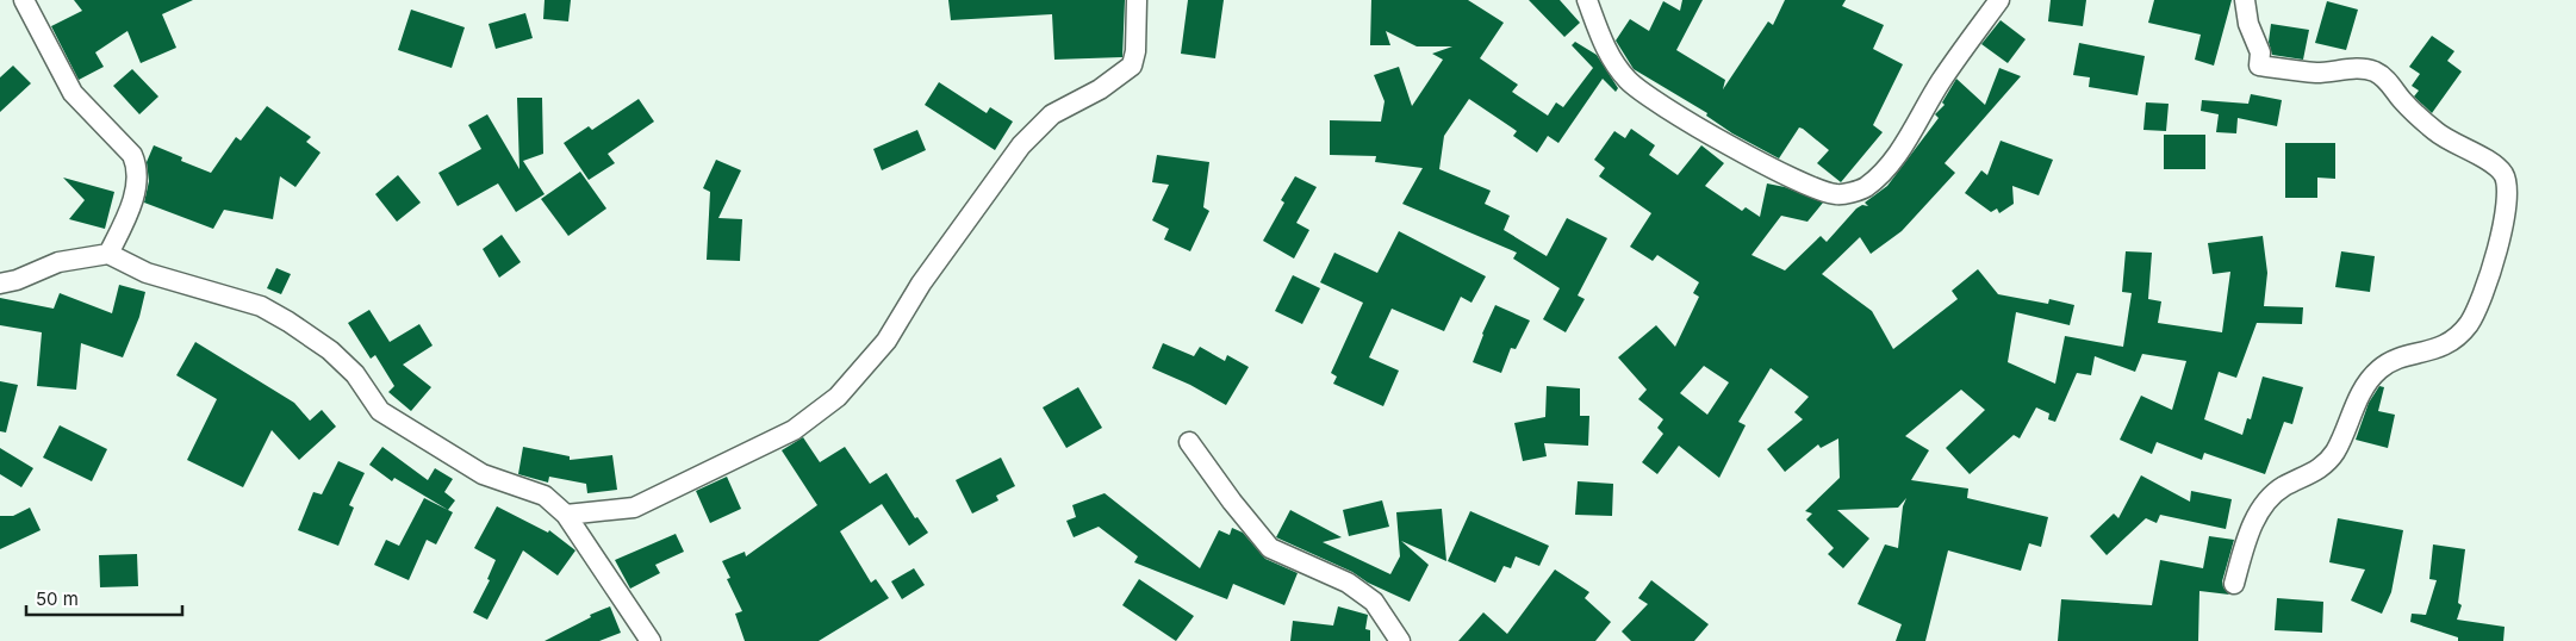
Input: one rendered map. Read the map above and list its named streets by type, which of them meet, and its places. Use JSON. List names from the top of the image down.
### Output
{
  "scale_bar": "50 m"
}
